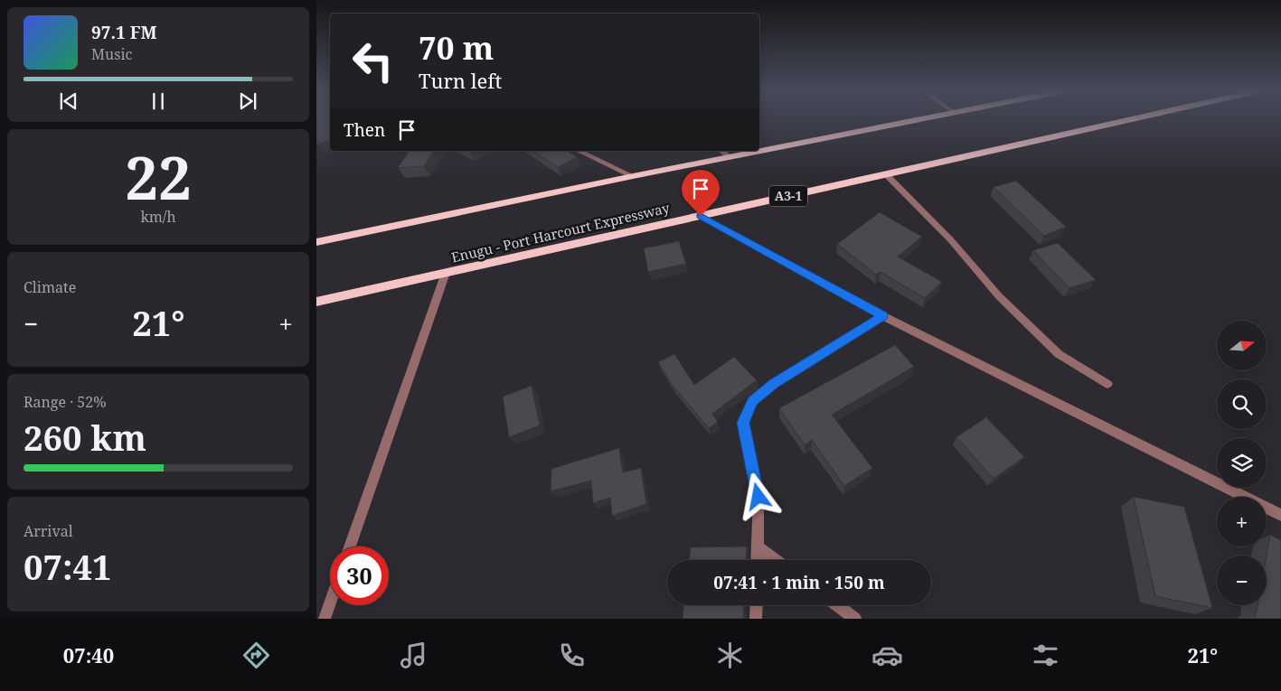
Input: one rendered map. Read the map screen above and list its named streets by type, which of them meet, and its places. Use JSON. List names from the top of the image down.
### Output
{
  "streets": {
    "highway": ["A3-1", "Enugu - Port Harcourt Expressway"]
  },
  "north": "right",
  "page": {
    "turn": ["70 m", "Turn left"],
    "song": ["97.1 FM", "Music"],
    "then": "Then",
    "tile": [
      ["22", "km/h"],
      "Climate",
      ["Range · 52%", "260 km"],
      ["Arrival", "07:41"]
    ],
    "heat": ["−", "21°", "+"],
    "map_buttons": ["+", "−"],
    "limit": "30",
    "trip": "07:41 · 1 min · 150 m",
    "tabs": ["07:40", "21°"]
  }
}
